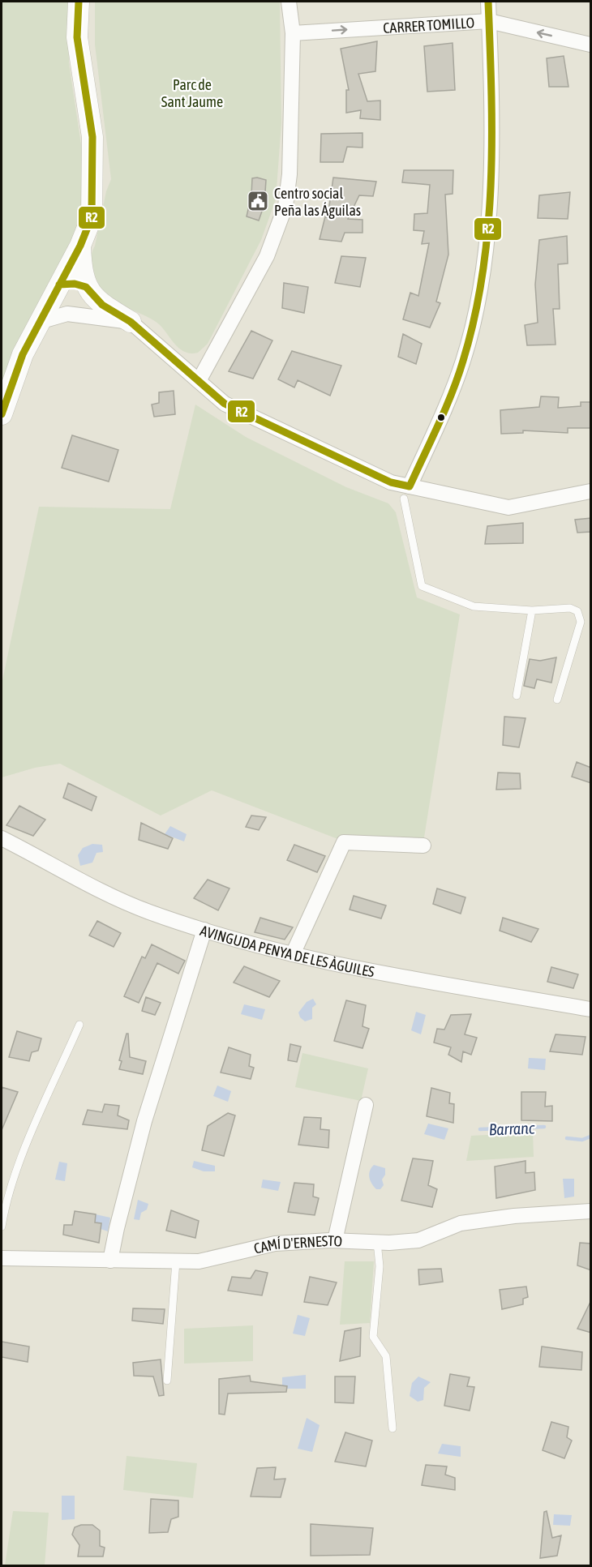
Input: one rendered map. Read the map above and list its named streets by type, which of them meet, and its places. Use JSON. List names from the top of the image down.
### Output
{
  "streets": {
    "street": ["CARRER TOMILLO", "AVINGUDA PENYA DE LES ÀGUILES", "CAMÍ D'ERNESTO"]
  },
  "water": ["Barranc"],
  "parks": ["Parc de Sant Jaume"],
  "places": {
    "public building": ["Centro social Peña las Águilas"]
  },
  "lines": ["transit line R2"]
}
